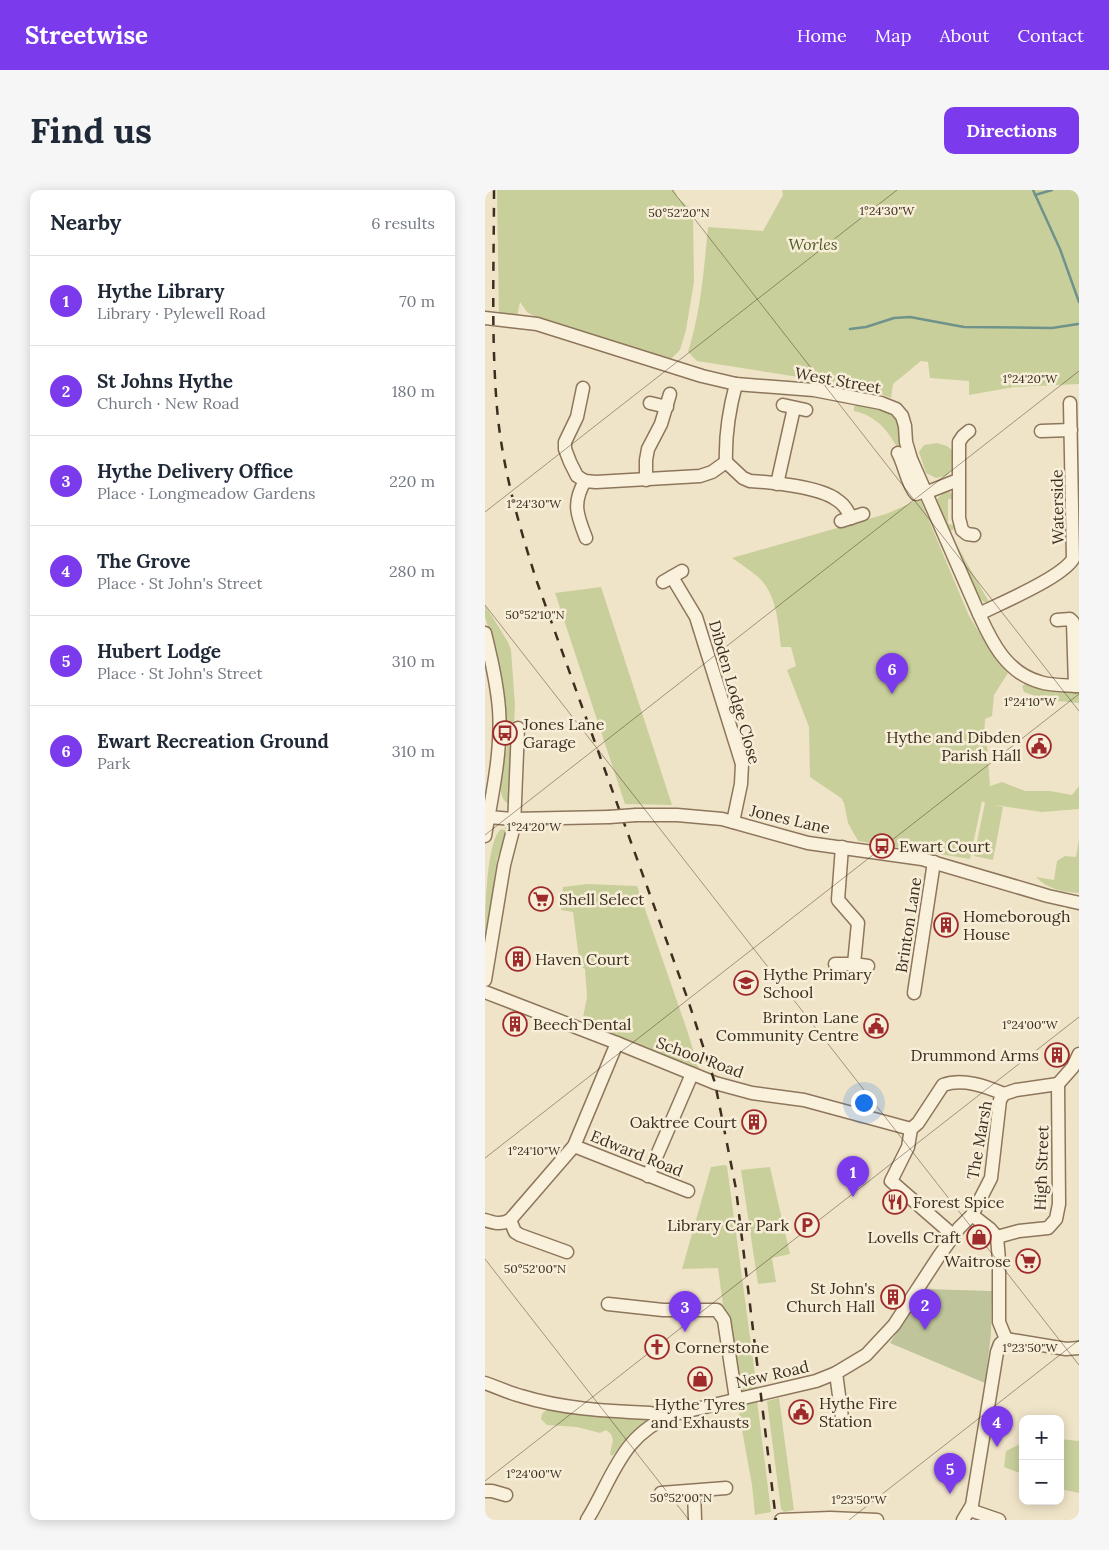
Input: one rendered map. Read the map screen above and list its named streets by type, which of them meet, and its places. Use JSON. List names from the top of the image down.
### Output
{
  "streets": {
    "street": [
      "West Street",
      "Waterside",
      "Dibden Lodge Close",
      "Jones Lane",
      "Brinton Lane",
      "School Road",
      "The Marsh",
      "Edward Road",
      "High Street",
      "New Road"
    ]
  },
  "crossings": [
    ["West Street", "Waterside"],
    ["Dibden Lodge Close", "Jones Lane"],
    ["Jones Lane", "Brinton Lane"],
    ["The Marsh", "High Street"],
    ["The Marsh", "New Road"]
  ],
  "parks": ["Worles"],
  "places": {
    "bus stop": ["Jones Lane Garage", "Ewart Court"],
    "public building": ["Hythe and Dibden Parish Hall", "Brinton Lane Community Centre", "Hythe Fire Station"],
    "supermarket": ["Shell Select", "Waitrose"],
    "building": [
      "Homeborough House",
      "Haven Court",
      "Beech Dental",
      "Drummond Arms",
      "Oaktree Court",
      "St John's Church Hall"
    ],
    "school or university": ["Hythe Primary School"],
    "restaurant": ["Forest Spice"],
    "parking": ["Library Car Park"],
    "shop": ["Lovells Craft", "Hythe Tyres and Exhausts"],
    "church": ["Cornerstone"]
  },
  "page": {
    "header": "Streetwise",
    "nav": [
      "Home",
      "Map",
      "About",
      "Contact"
    ],
    "buttons": "Directions",
    "title": "Find us",
    "heading": ["Nearby", "6 results"],
    "list": [
      {
        "mark": "1",
        "name": "Hythe Library",
        "note": "Library · Pylewell Road",
        "value": "70 m"
      },
      {
        "mark": "2",
        "name": "St Johns Hythe",
        "note": "Church · New Road",
        "value": "180 m"
      },
      {
        "mark": "3",
        "name": "Hythe Delivery Office",
        "note": "Place · Longmeadow Gardens",
        "value": "220 m"
      },
      {
        "mark": "4",
        "name": "The Grove",
        "note": "Place · St John's Street",
        "value": "280 m"
      },
      {
        "mark": "5",
        "name": "Hubert Lodge",
        "note": "Place · St John's Street",
        "value": "310 m"
      },
      {
        "mark": "6",
        "name": "Ewart Recreation Ground",
        "note": "Park",
        "value": "310 m"
      }
    ],
    "pins": [
      "6",
      "1",
      "2",
      "3",
      "4",
      "5"
    ],
    "map_buttons": ["+", "−"]
  },
  "coordinates": [
    "1°24'30\"W",
    "50°52'20\"N",
    "1°24'20\"W",
    "50°52'10\"N",
    "1°24'10\"W",
    "1°24'00\"W",
    "50°52'00\"N",
    "1°23'50\"W"
  ]
}
